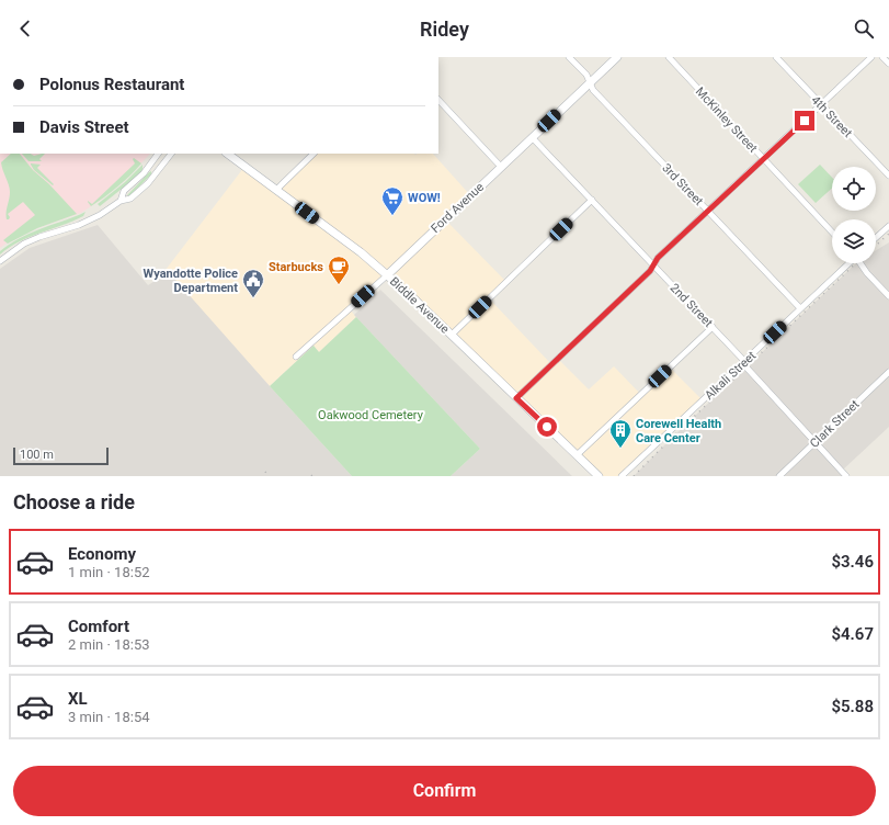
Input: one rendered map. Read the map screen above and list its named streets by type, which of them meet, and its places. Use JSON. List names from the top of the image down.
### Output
{
  "streets": {
    "main road": ["Ford Avenue", "Biddle Avenue"],
    "street": [
      "4th Street",
      "McKinley Street",
      "3rd Street",
      "2nd Street",
      "Alkali Street",
      "Clark Street"
    ]
  },
  "crossings": [
    ["3rd Street", "Ford Avenue"],
    ["3rd Street", "Alkali Street"],
    ["Ford Avenue", "Biddle Avenue"],
    ["Ford Avenue", "2nd Street"],
    ["2nd Street", "Alkali Street"],
    ["2nd Street", "Clark Street"]
  ],
  "parks": ["Oakwood Cemetery"],
  "places": {
    "supermarket": ["WOW!"],
    "cafe": ["Starbucks"],
    "public building": ["Wyandotte Police Department"],
    "building": ["Corewell Health Care Center"]
  },
  "scale_bar": "100 m",
  "page": {
    "header": "Ridey",
    "banner": ["Polonus Restaurant", "Davis Street"],
    "scale": "100 m",
    "heading": "Choose a ride",
    "list": [
      {
        "name": "Economy",
        "note": "1 min · 18:52",
        "value": "$3.46"
      },
      {
        "name": "Comfort",
        "note": "2 min · 18:53",
        "value": "$4.67"
      },
      {
        "name": "XL",
        "note": "3 min · 18:54",
        "value": "$5.88"
      }
    ],
    "buttons": "Confirm"
  }
}
